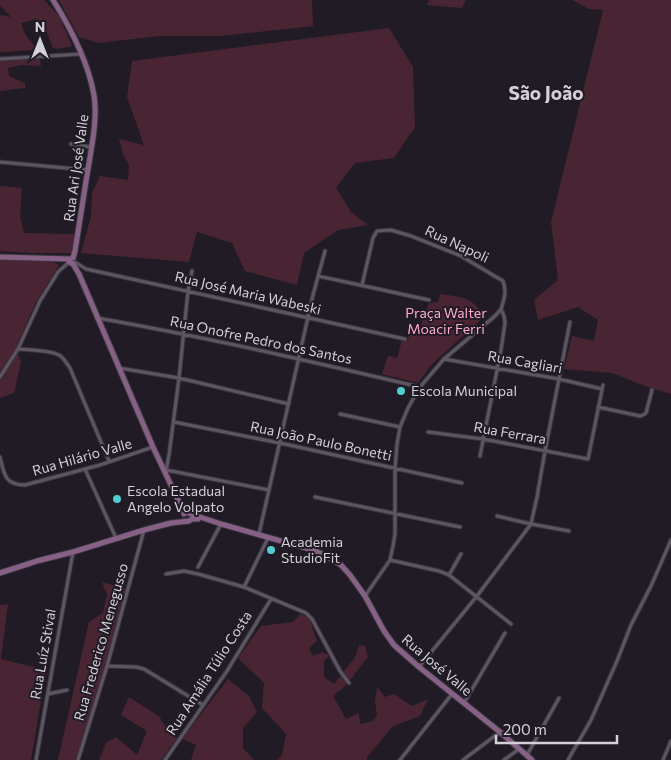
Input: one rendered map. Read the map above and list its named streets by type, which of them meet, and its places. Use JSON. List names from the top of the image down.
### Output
{
  "streets": {
    "street": [
      "Rua Ari José Valle",
      "Rua Napoli",
      "Rua José Maria Wabeski",
      "Rua Onofre Pedro dos Santos",
      "Rua Cagliari",
      "Rua Ferrara",
      "Rua João Paulo Bonetti",
      "Rua Hilário Valle",
      "Rua Frederico Menegusso",
      "Rua Luíz Stival",
      "Rua José Valle",
      "Rua Amália Túlio Costa"
    ]
  },
  "crossings": [
    ["Rua Ari José Valle", "Rua José Maria Wabeski"],
    ["Rua Napoli", "Rua Cagliari"],
    ["Rua Napoli", "Rua Ferrara"],
    ["Rua Cagliari", "Rua Ferrara"],
    ["Rua Frederico Menegusso", "Rua José Valle"],
    ["Rua Luíz Stival", "Rua José Valle"]
  ],
  "districts": ["São João"],
  "parks": ["Praça Walter Moacir Ferri"],
  "places": ["Escola Municipal", "Escola Estadual Angelo Volpato", "Academia StudioFit"],
  "scale_bar": "200 m",
  "north": "top"
}
